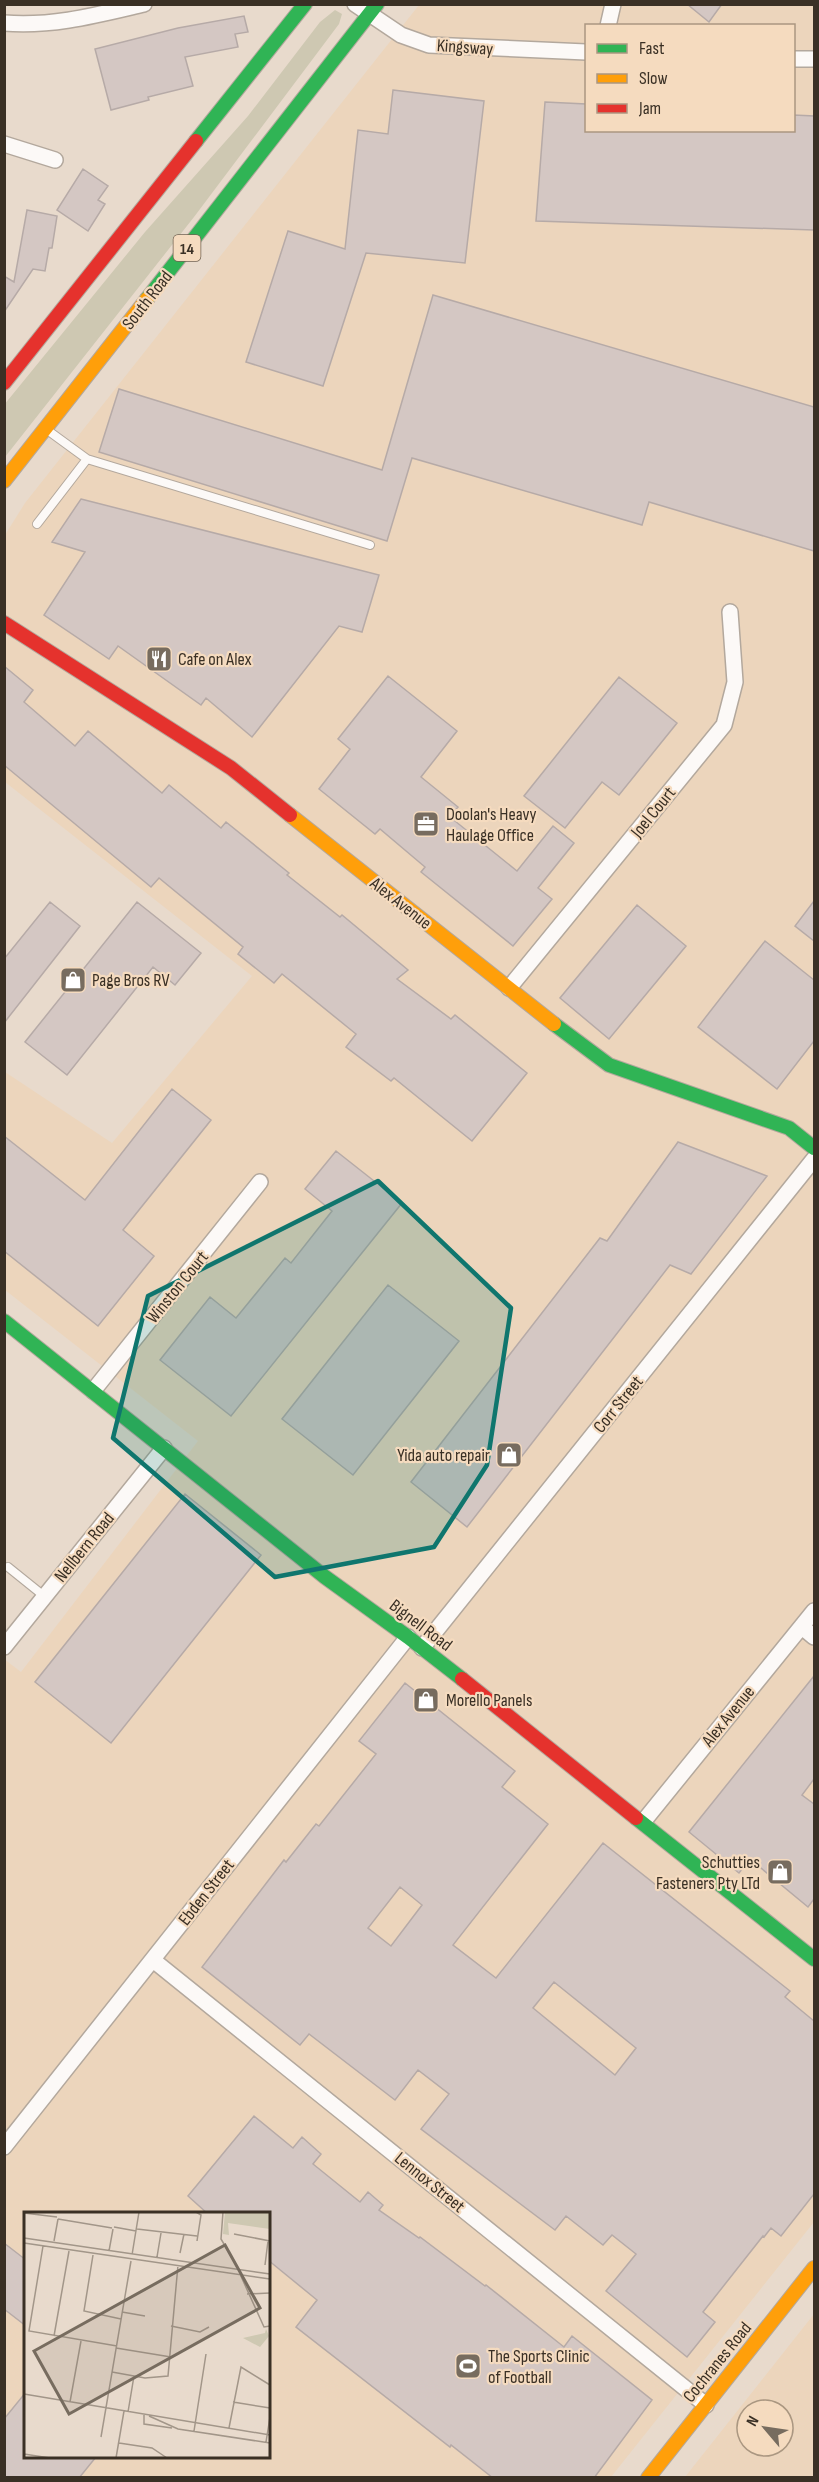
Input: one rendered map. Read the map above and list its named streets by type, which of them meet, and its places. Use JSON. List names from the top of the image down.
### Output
{
  "streets": {
    "main road": [
      "14",
      "South Road",
      "Alex Avenue",
      "Bignell Road",
      "Cochranes Road"
    ],
    "street": [
      "Kingsway",
      "Joel Court",
      "Winston Court",
      "Corr Street",
      "Nellbern Road",
      "Ebden Street",
      "Lennox Street"
    ]
  },
  "crossings": [
    ["Kingsway", "South Road"],
    ["Joel Court", "Alex Avenue"],
    ["Alex Avenue", "Bignell Road"],
    ["Winston Court", "Bignell Road"],
    ["Corr Street", "Bignell Road"],
    ["Nellbern Road", "Bignell Road"],
    ["Bignell Road", "Ebden Street"],
    ["Ebden Street", "Lennox Street"],
    ["Lennox Street", "Cochranes Road"]
  ],
  "places": {
    "restaurant": ["Cafe on Alex"],
    "office": ["Doolan's Heavy Haulage Office"],
    "shop": [
      "Page Bros RV",
      "Yida auto repair",
      "Morello Panels",
      "Schutties Fasteners Pty LTd"
    ],
    "sports": ["The Sports Clinic of Football"]
  },
  "legend": ["Fast", "Slow", "Jam"],
  "north": "top left"
}
